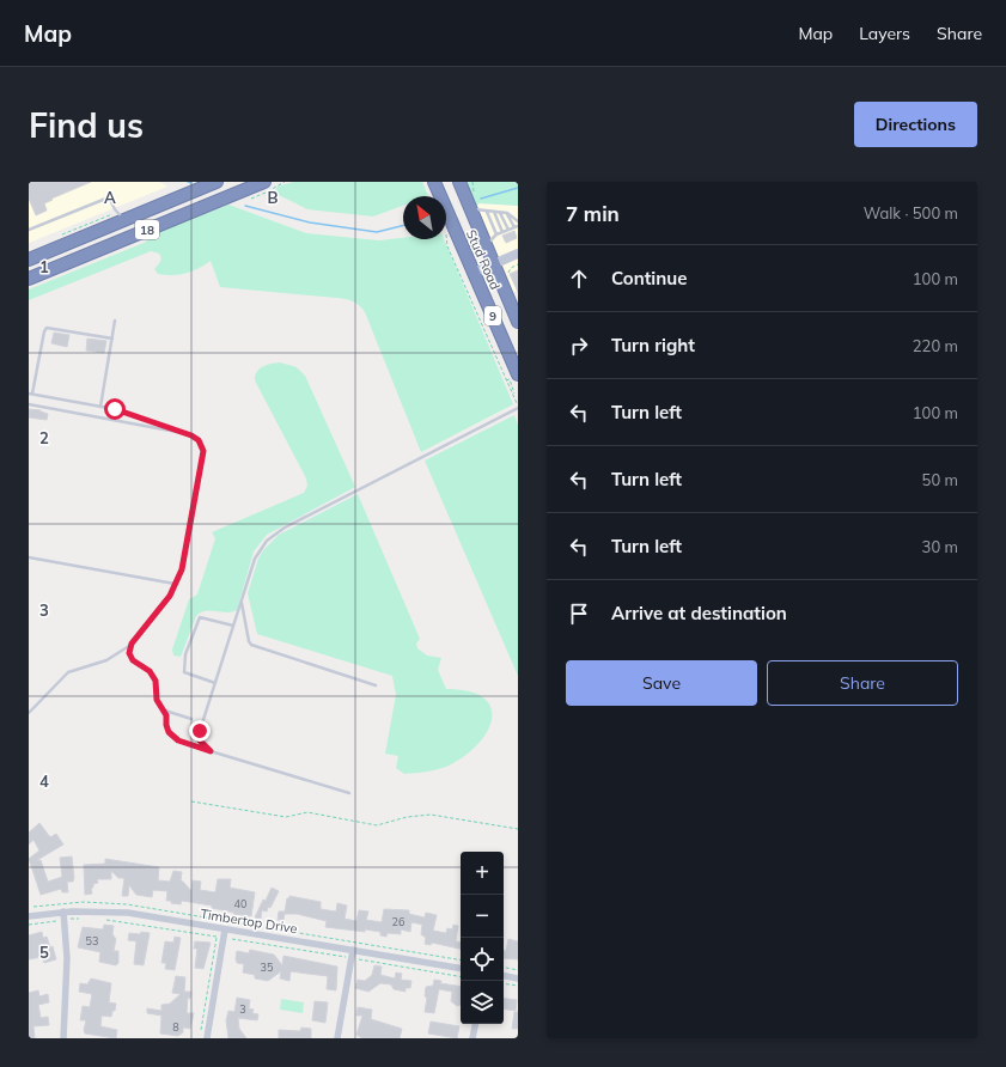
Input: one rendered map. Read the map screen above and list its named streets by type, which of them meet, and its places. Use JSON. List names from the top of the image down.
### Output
{
  "streets": {
    "highway": ["18", "Stud Road", "9"],
    "street": ["Timbertop Drive"]
  },
  "house_numbers": [
    "40",
    "26",
    "53",
    "35",
    "3",
    "8"
  ],
  "north": "top left",
  "page": {
    "header": "Map",
    "nav": ["Map", "Layers", "Share"],
    "buttons": [
      "Directions",
      ["Save", "Share"]
    ],
    "title": "Find us",
    "heading": ["7 min", "Walk · 500 m"],
    "list": [
      ["Continue", "100 m"],
      ["Turn right", "220 m"],
      ["Turn left", "100 m"],
      ["Turn left", "50 m"],
      ["Turn left", "30 m"],
      "Arrive at destination"
    ],
    "map_buttons": ["+", "−"]
  },
  "grid": {
    "columns": ["A", "B"],
    "rows": [
      "1",
      "2",
      "3",
      "4",
      "5"
    ]
  }
}
